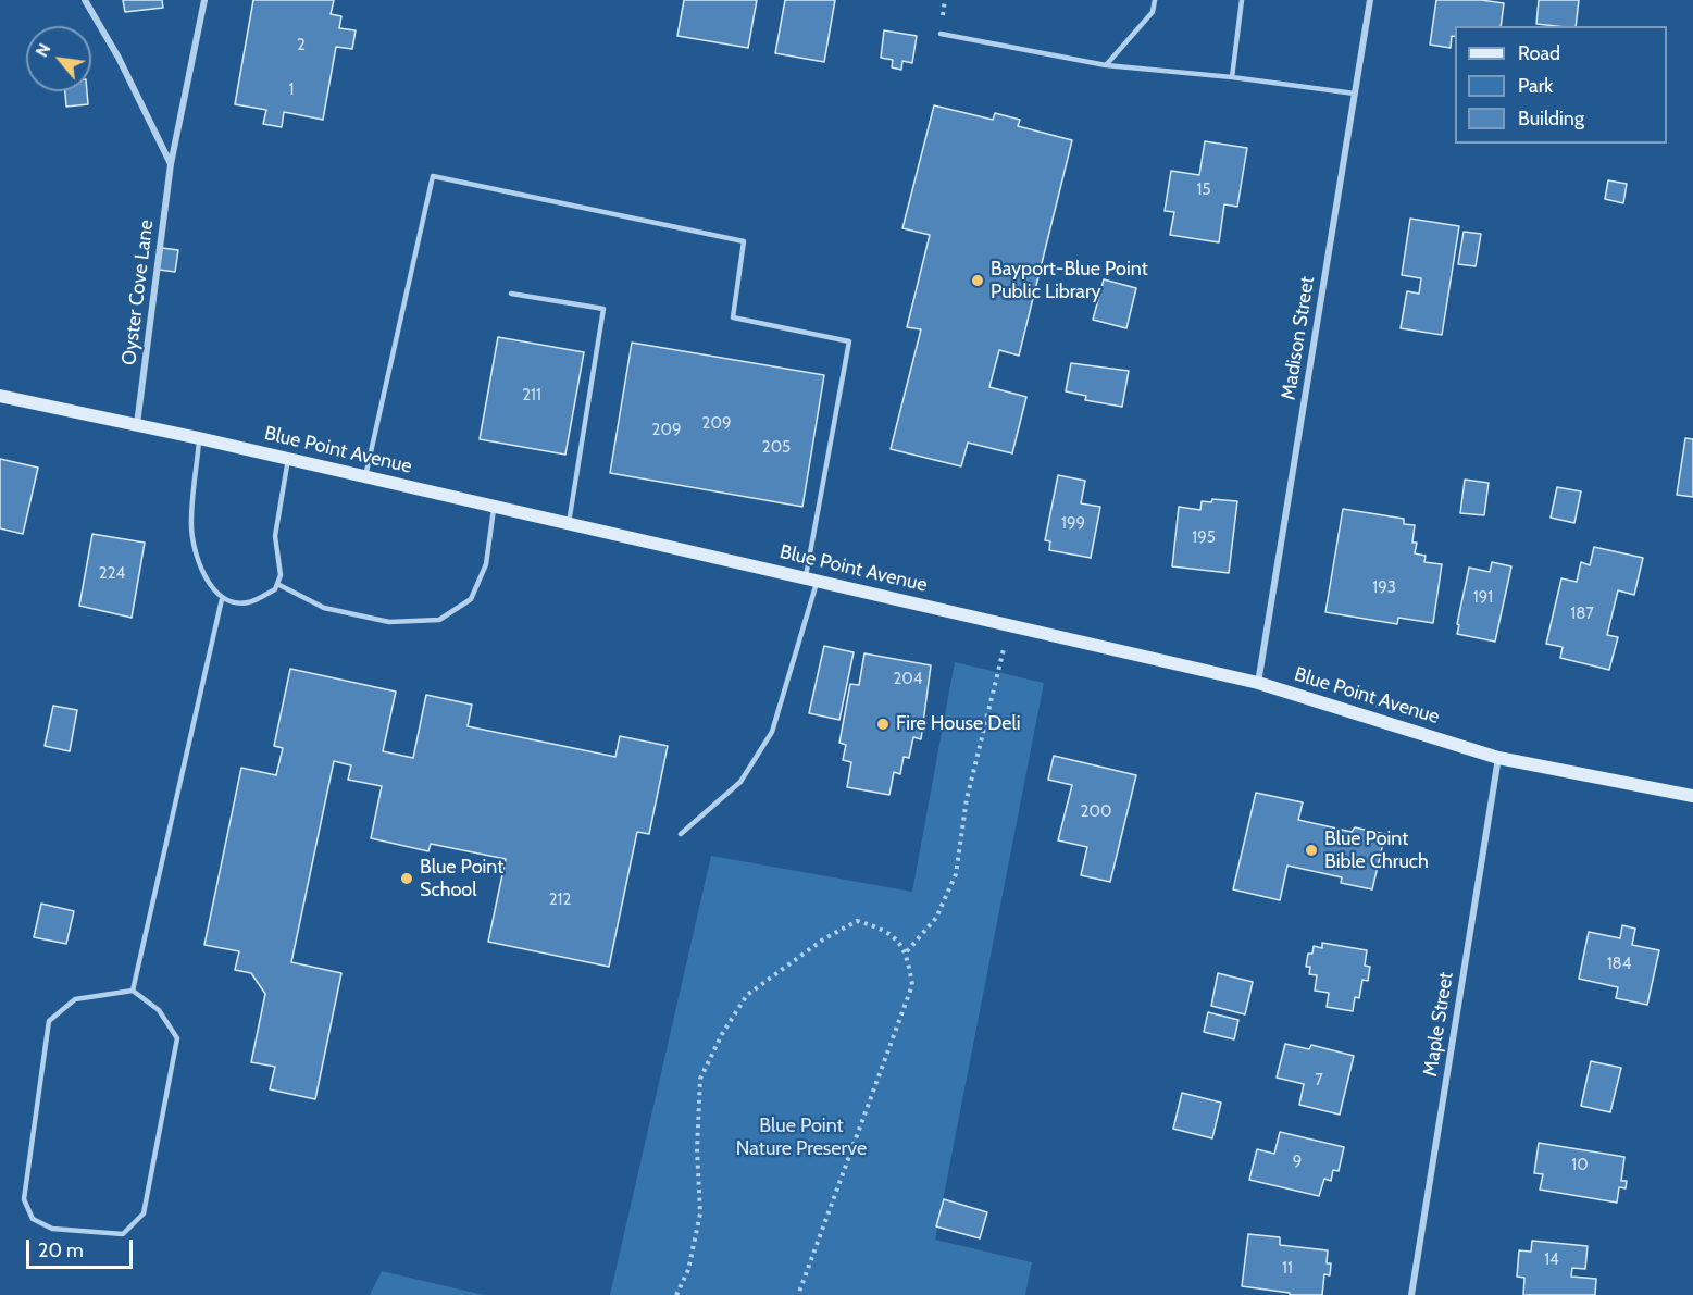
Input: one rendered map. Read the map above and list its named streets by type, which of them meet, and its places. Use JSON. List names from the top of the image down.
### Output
{
  "streets": {
    "street": [
      "Oyster Cove Lane",
      "Madison Street",
      "Blue Point Avenue",
      "Maple Street"
    ]
  },
  "crossings": [
    ["Oyster Cove Lane", "Blue Point Avenue"],
    ["Madison Street", "Blue Point Avenue"],
    ["Blue Point Avenue", "Maple Street"]
  ],
  "parks": ["Blue Point Nature Preserve"],
  "places": [
    "Bayport-Blue Point Public Library",
    "Fire House Deli",
    "Blue Point Bible Chruch",
    "Blue Point School"
  ],
  "house_numbers": [
    "2",
    "1",
    "15",
    "211",
    "209",
    "209",
    "205",
    "199",
    "195",
    "224",
    "193",
    "191",
    "187",
    "204",
    "200",
    "212",
    "184",
    "7",
    "9",
    "10",
    "14",
    "11"
  ],
  "legend": ["Road", "Park", "Building"],
  "scale_bar": "20 m",
  "north": "top left"
}
